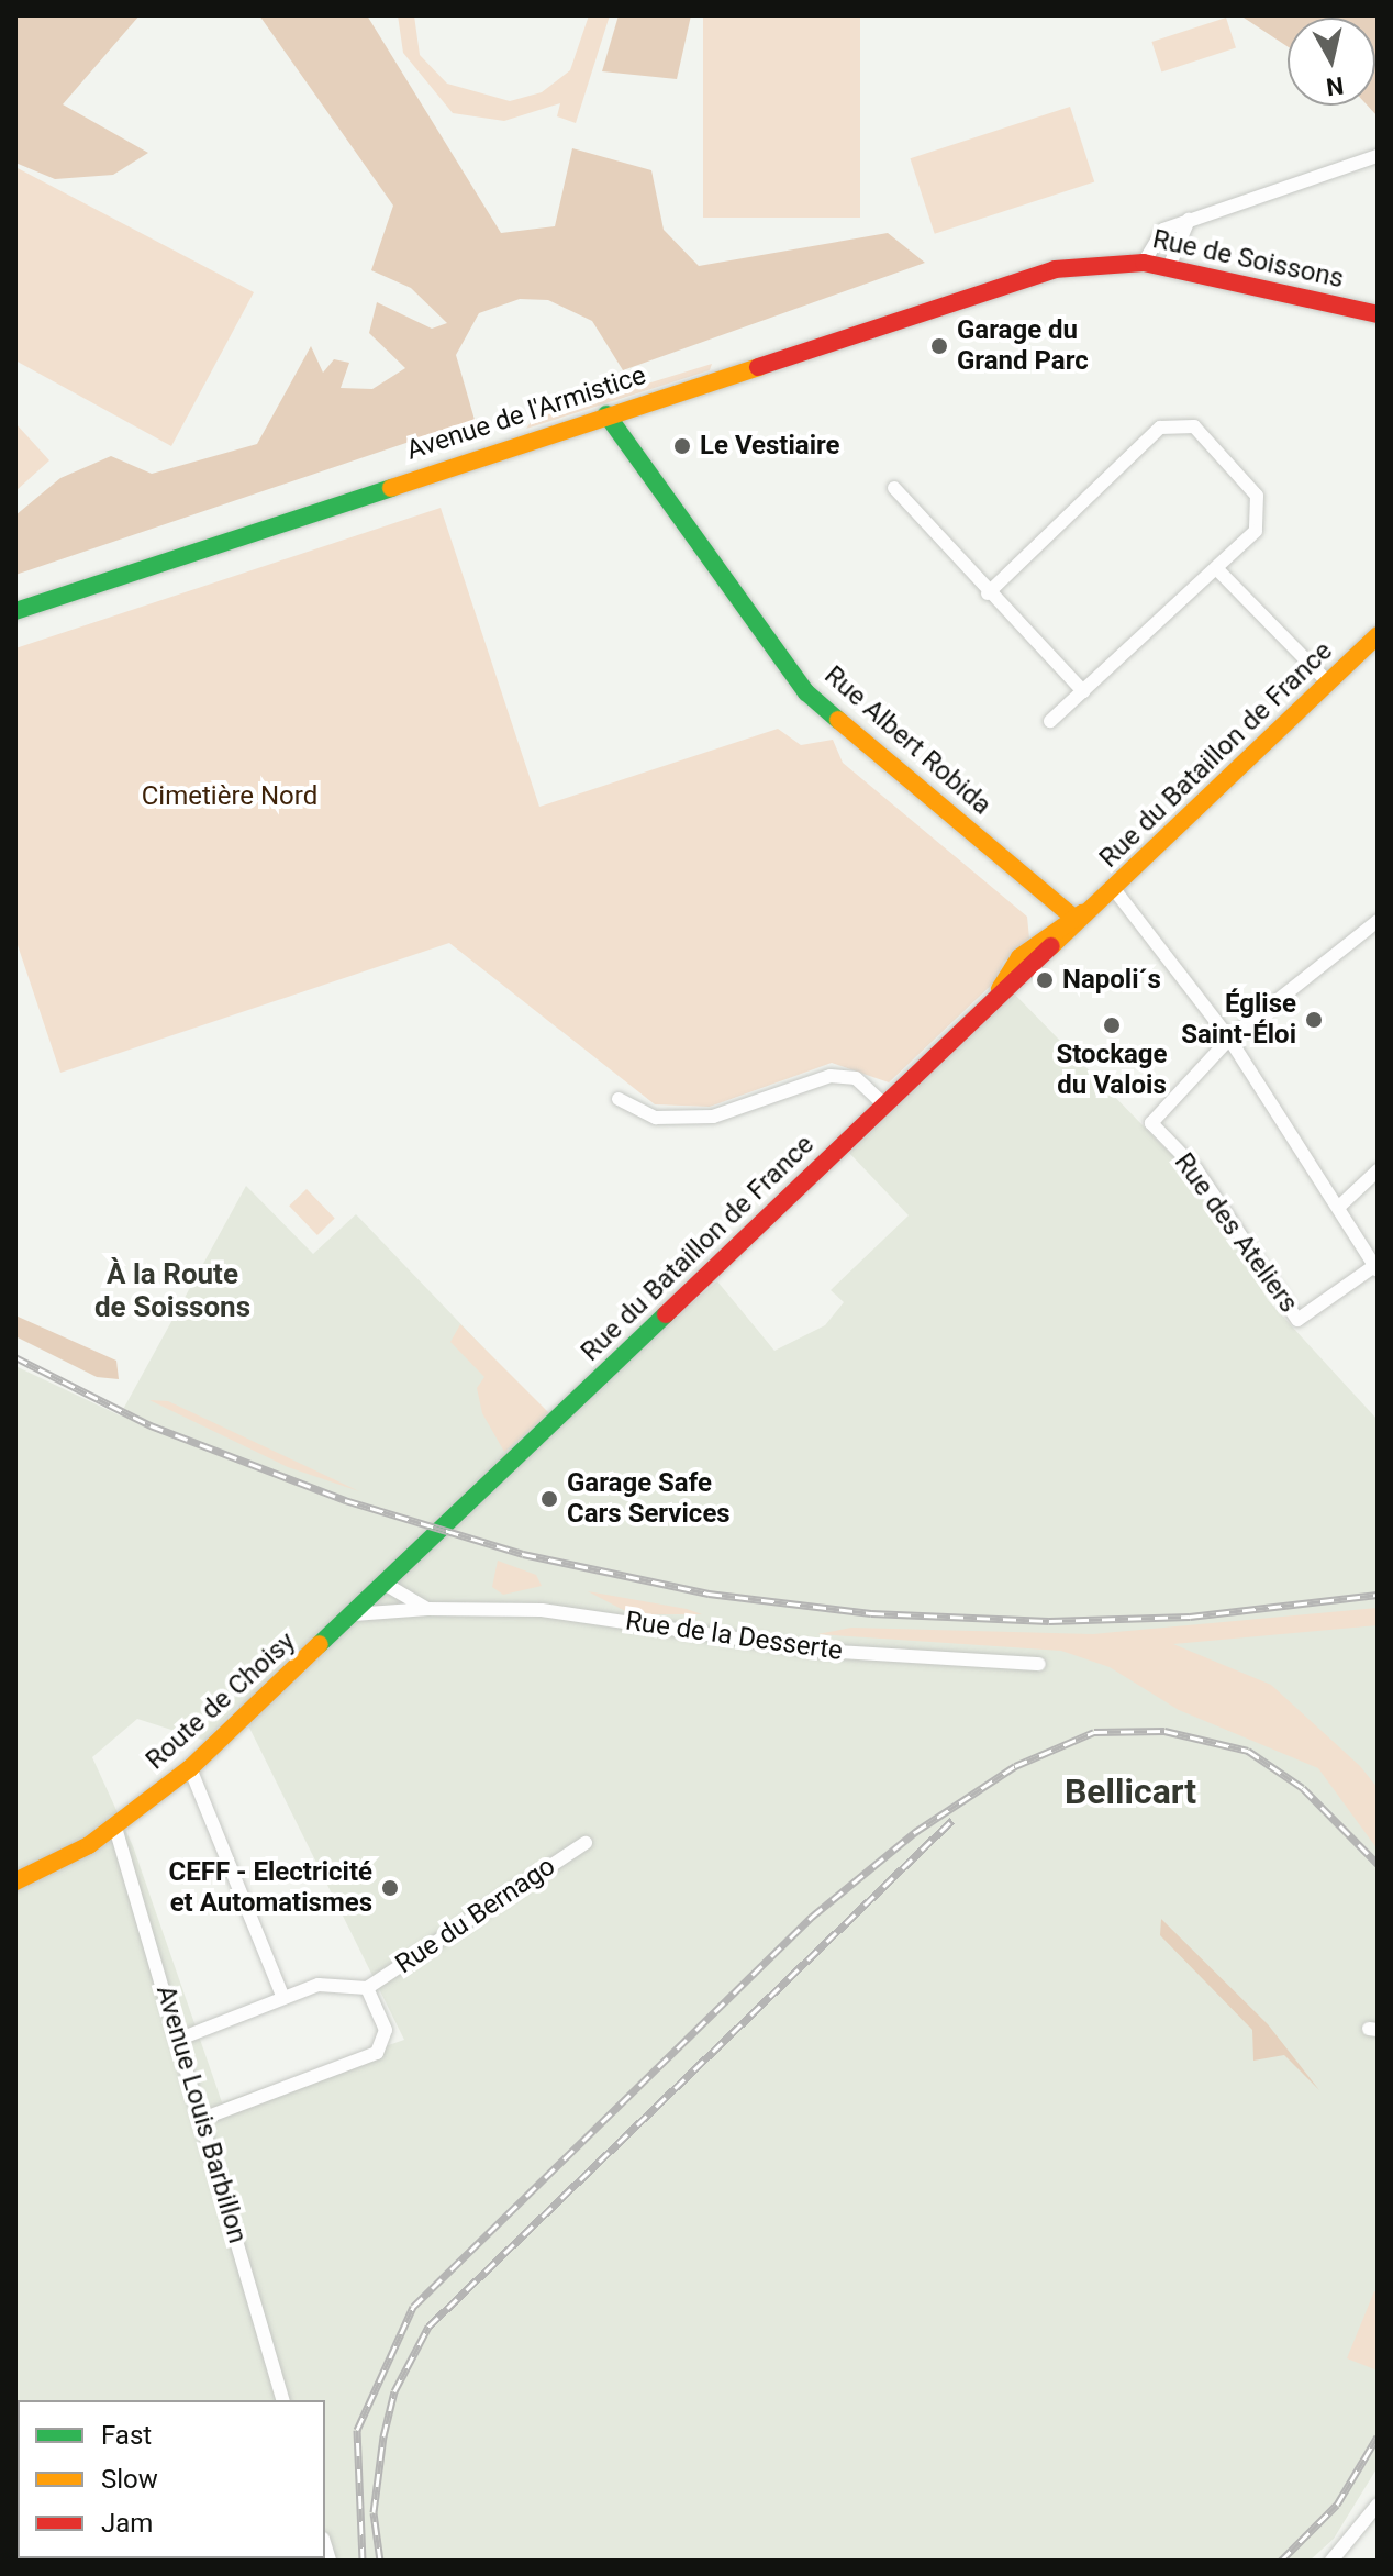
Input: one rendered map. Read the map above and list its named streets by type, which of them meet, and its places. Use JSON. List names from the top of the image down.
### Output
{
  "streets": {
    "street": [
      "Rue de Soissons",
      "Avenue de l'Armistice",
      "Rue Albert Robida",
      "Rue du Bataillon de France",
      "Rue des Ateliers",
      "Rue de la Desserte",
      "Route de Choisy",
      "Rue du Bernago",
      "Avenue Louis Barbillon"
    ]
  },
  "crossings": [
    ["Rue de Soissons", "Avenue de l'Armistice"],
    ["Avenue de l'Armistice", "Rue Albert Robida"],
    ["Rue Albert Robida", "Rue du Bataillon de France"],
    ["Rue du Bataillon de France", "Route de Choisy"],
    ["Rue de la Desserte", "Route de Choisy"],
    ["Route de Choisy", "Avenue Louis Barbillon"],
    ["Rue du Bernago", "Avenue Louis Barbillon"]
  ],
  "districts": ["À la Route de Soissons", "Bellicart"],
  "parks": ["Cimetière Nord"],
  "places": [
    "Garage du Grand Parc",
    "Le Vestiaire",
    "Napoli´s",
    "Église Saint-Éloi",
    "Stockage du Valois",
    "Garage Safe Cars Services",
    "CEFF - Electricité et Automatismes"
  ],
  "legend": ["Fast", "Slow", "Jam"],
  "north": "bottom"
}
